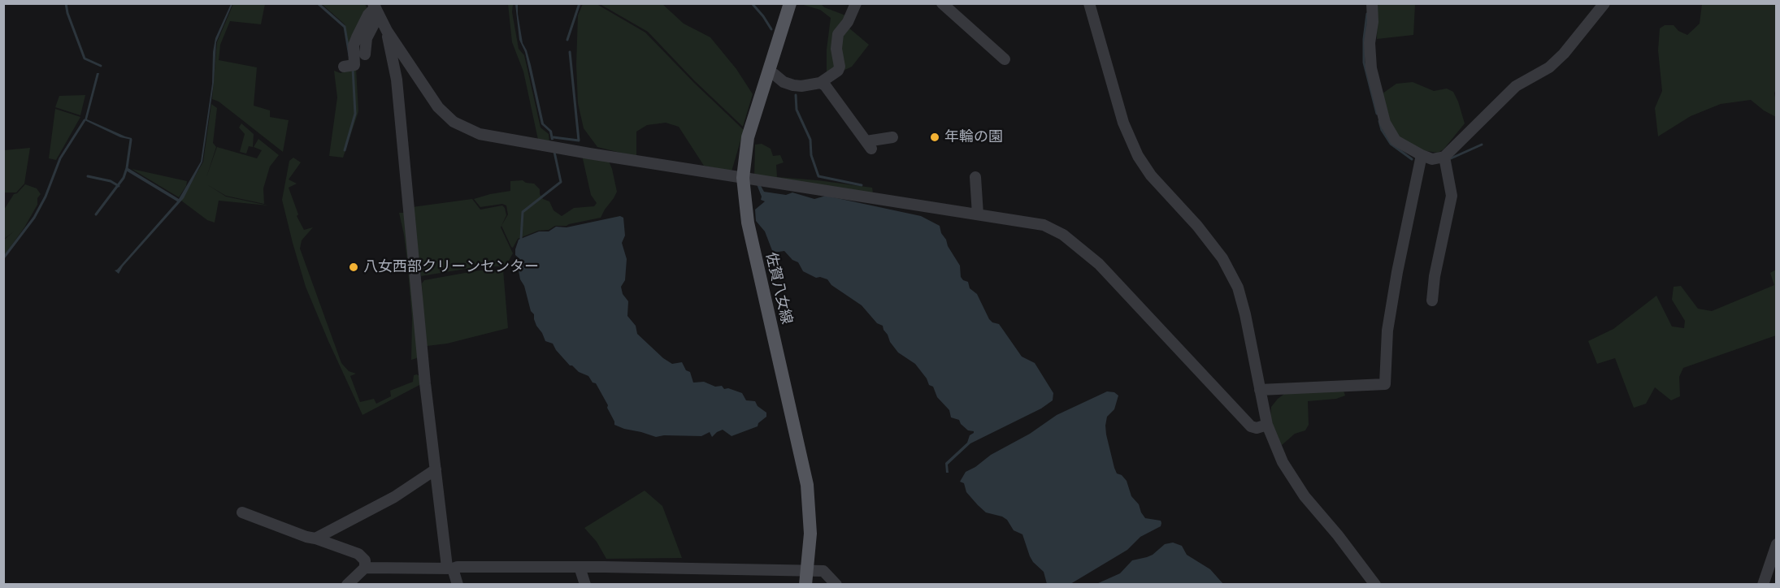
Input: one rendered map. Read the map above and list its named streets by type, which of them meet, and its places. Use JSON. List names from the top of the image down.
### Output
{
  "streets": {
    "main road": ["佐賀八女線"]
  },
  "places": ["年輪の園", "八女西部クリーンセンター"]
}
